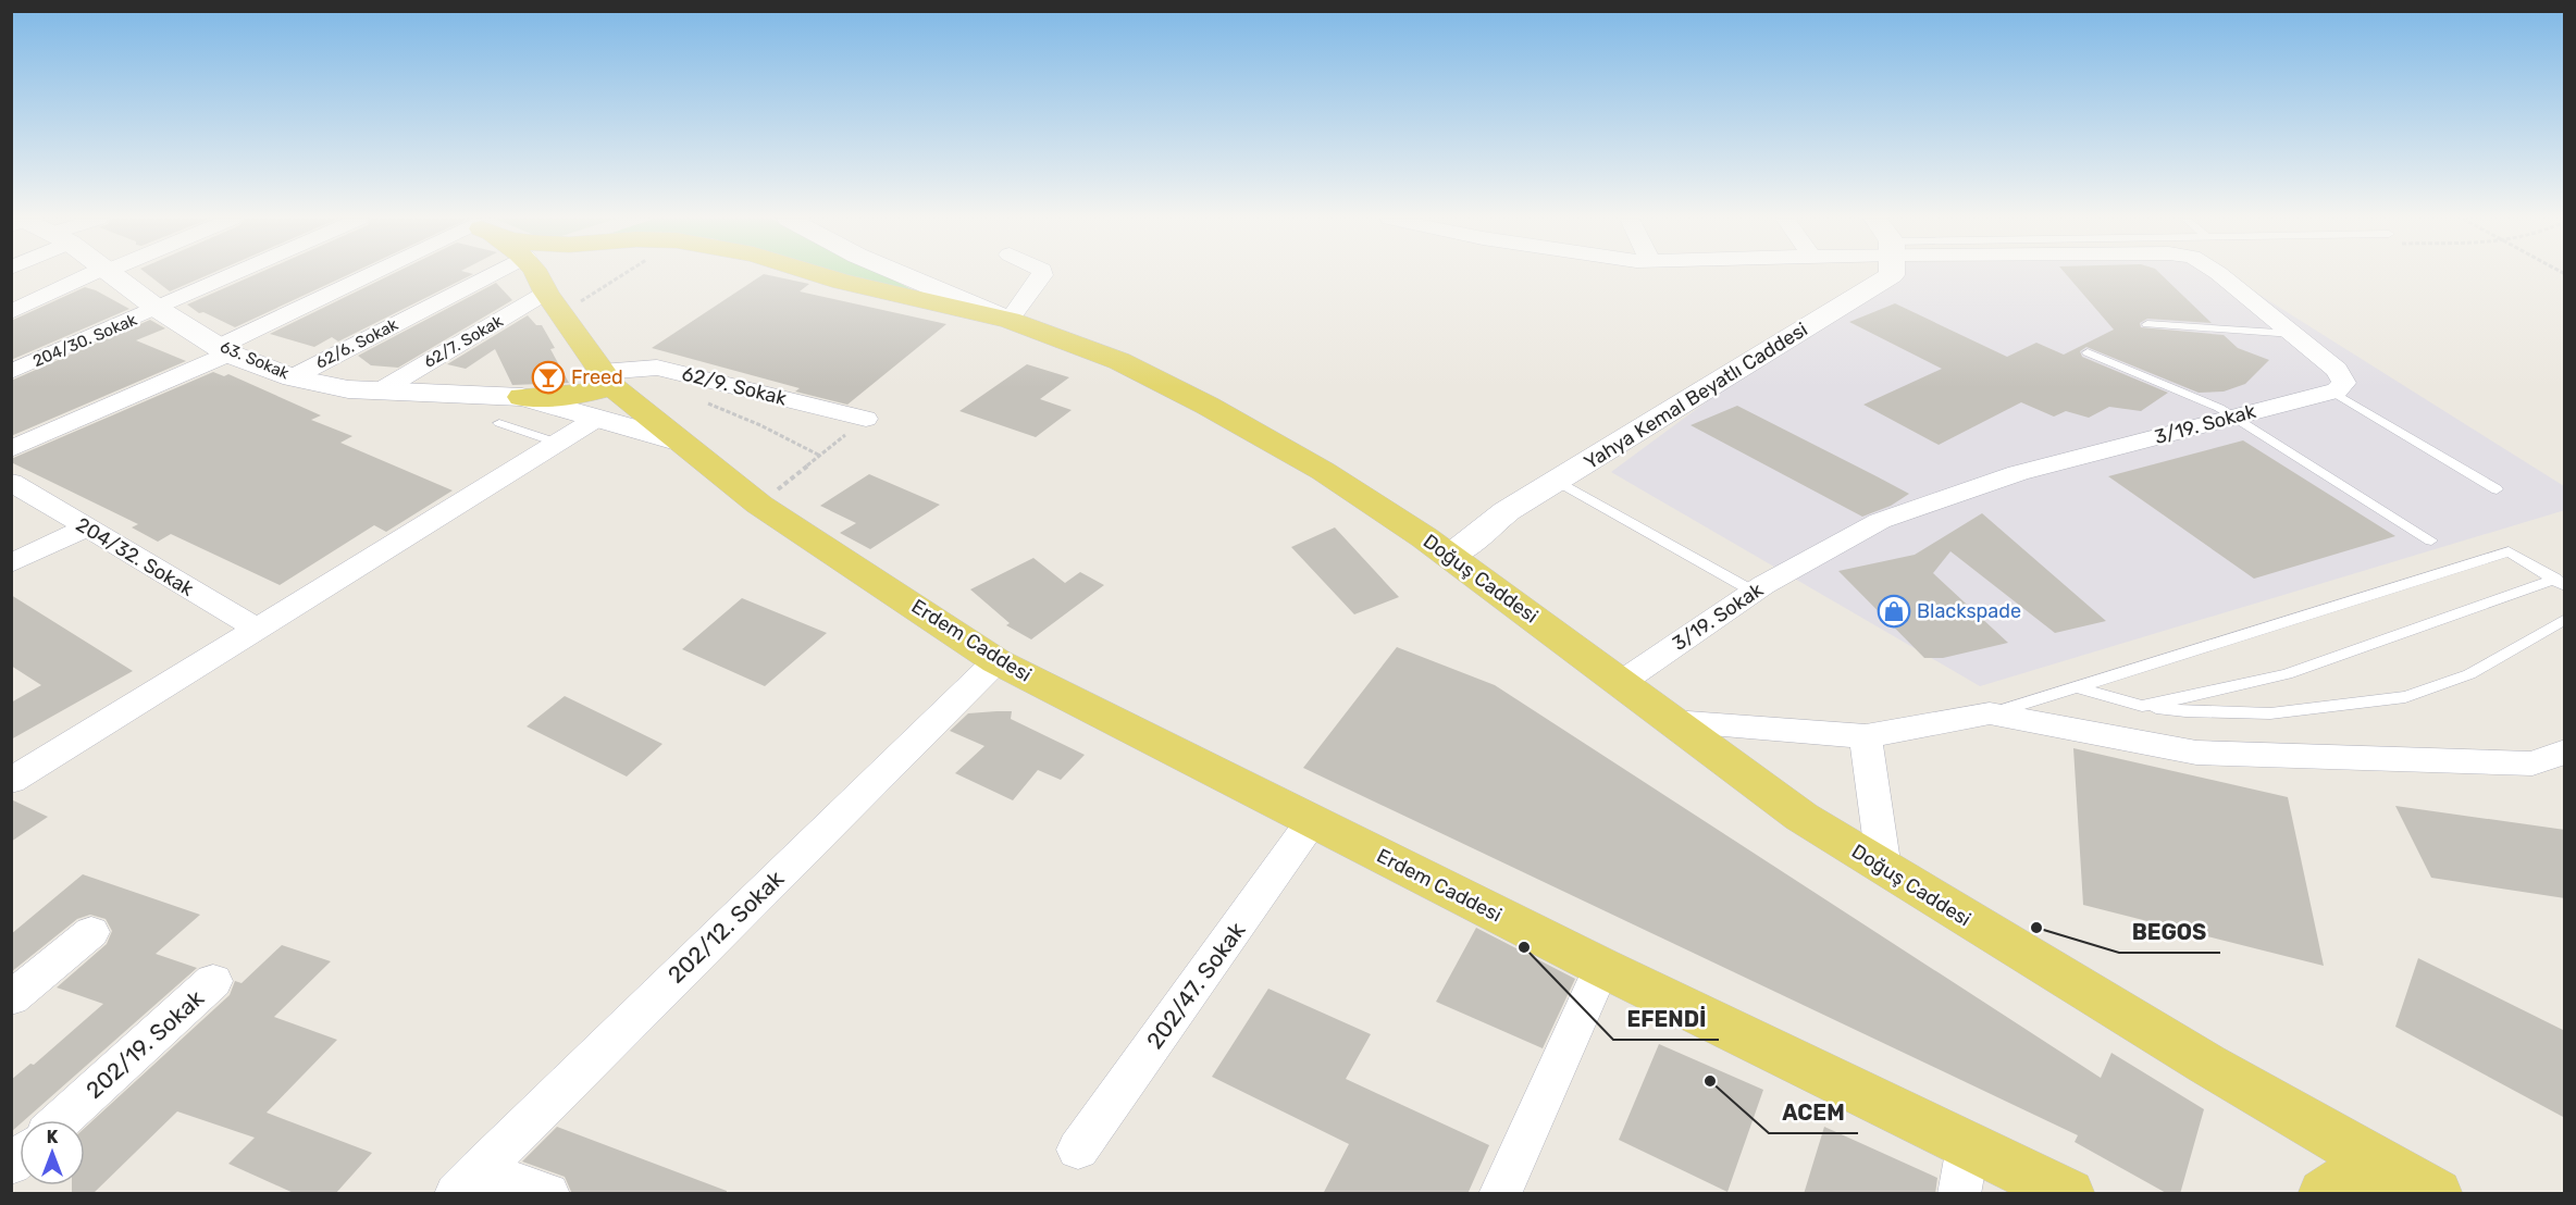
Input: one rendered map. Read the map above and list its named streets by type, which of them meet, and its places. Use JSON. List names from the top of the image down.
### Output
{
  "streets": {
    "main road": ["Doğuş Caddesi", "Erdem Caddesi"],
    "street": [
      "204/30. Sokak",
      "62/7. Sokak",
      "62/6. Sokak",
      "63. Sokak",
      "62/9. Sokak",
      "Yahya Kemal Beyatlı Caddesi",
      "3/19. Sokak",
      "204/32. Sokak",
      "202/12. Sokak",
      "202/47. Sokak",
      "202/19. Sokak"
    ]
  },
  "crossings": [
    ["204/30. Sokak", "63. Sokak"],
    ["62/7. Sokak", "62/6. Sokak"],
    ["62/7. Sokak", "63. Sokak"],
    ["62/7. Sokak", "Erdem Caddesi"],
    ["62/6. Sokak", "63. Sokak"],
    ["62/6. Sokak", "Erdem Caddesi"],
    ["63. Sokak", "Erdem Caddesi"],
    ["62/9. Sokak", "Erdem Caddesi"],
    ["Yahya Kemal Beyatlı Caddesi", "Doğuş Caddesi"],
    ["3/19. Sokak", "Doğuş Caddesi"],
    ["Erdem Caddesi", "202/12. Sokak"],
    ["Erdem Caddesi", "202/47. Sokak"]
  ],
  "places": {
    "bar": ["Freed"],
    "shop": ["Blackspade"],
    "other": ["BEGOS", "EFENDİ", "ACEM"]
  },
  "north": "top"
}
